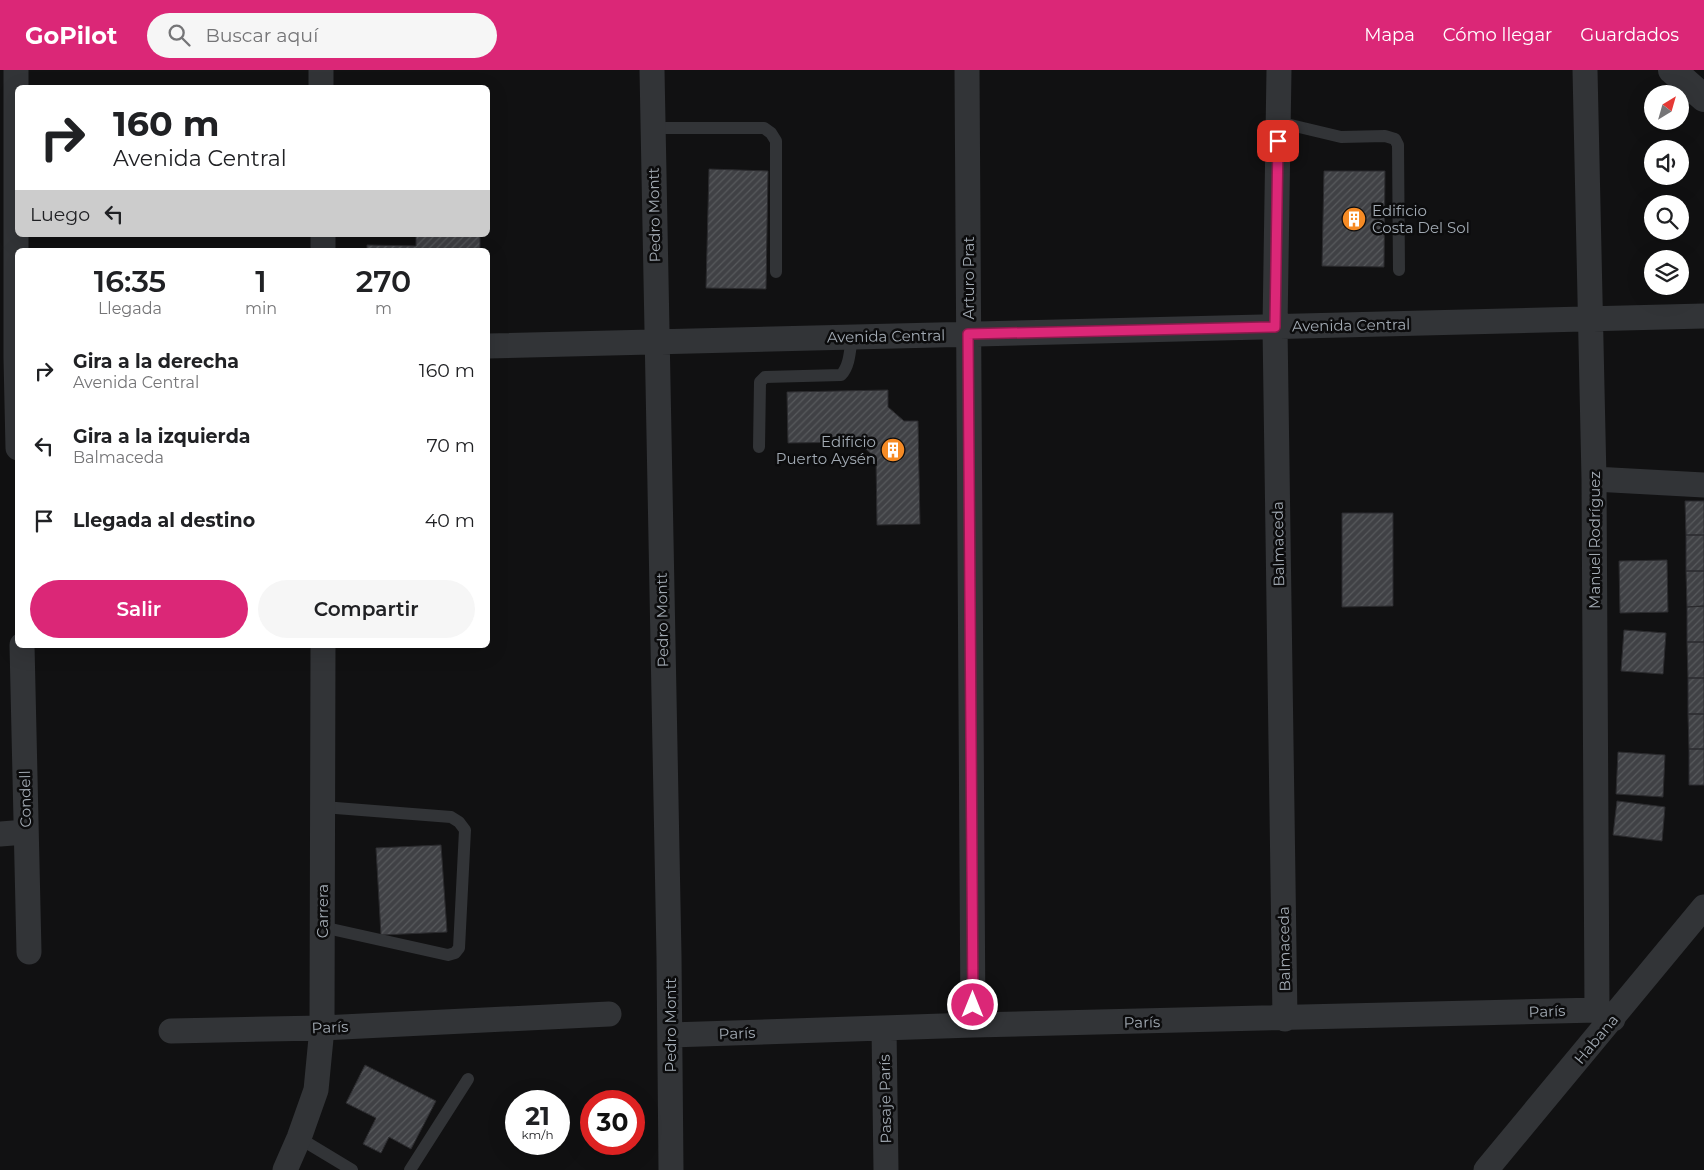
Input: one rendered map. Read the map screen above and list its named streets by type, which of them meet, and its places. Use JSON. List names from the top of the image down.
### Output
{
  "streets": {
    "street": [
      "Pedro Montt",
      "Arturo Prat",
      "Avenida Central",
      "Manuel Rodríguez",
      "Balmaceda",
      "Condell",
      "Carrera",
      "París",
      "Habana",
      "Pasaje París"
    ]
  },
  "crossings": [
    ["Pedro Montt", "Avenida Central"],
    ["Pedro Montt", "París"],
    ["Arturo Prat", "Avenida Central"],
    ["Arturo Prat", "París"],
    ["Avenida Central", "Manuel Rodríguez"],
    ["Avenida Central", "Balmaceda"],
    ["Manuel Rodríguez", "París"],
    ["Manuel Rodríguez", "Habana"],
    ["Balmaceda", "París"],
    ["Carrera", "París"],
    ["París", "Habana"],
    ["París", "Pasaje París"]
  ],
  "places": {
    "building": ["Edificio Costa Del Sol", "Edificio Puerto Aysén"]
  },
  "north": "top right",
  "page": {
    "header": "GoPilot",
    "search": "Buscar aquí",
    "nav": ["Mapa", "Cómo llegar", "Guardados"],
    "turn": ["160 m", "Avenida Central"],
    "then": "Luego",
    "eta": [
      "16:35",
      "Llegada",
      "1",
      "min",
      "270",
      "m"
    ],
    "list": [
      {
        "name": "Gira a la derecha",
        "note": "Avenida Central",
        "value": "160 m"
      },
      {
        "name": "Gira a la izquierda",
        "note": "Balmaceda",
        "value": "70 m"
      },
      {
        "name": "Llegada al destino",
        "value": "40 m"
      }
    ],
    "buttons": ["Salir", "Compartir"],
    "speed": "21 km/h",
    "limit": "30"
  }
}
